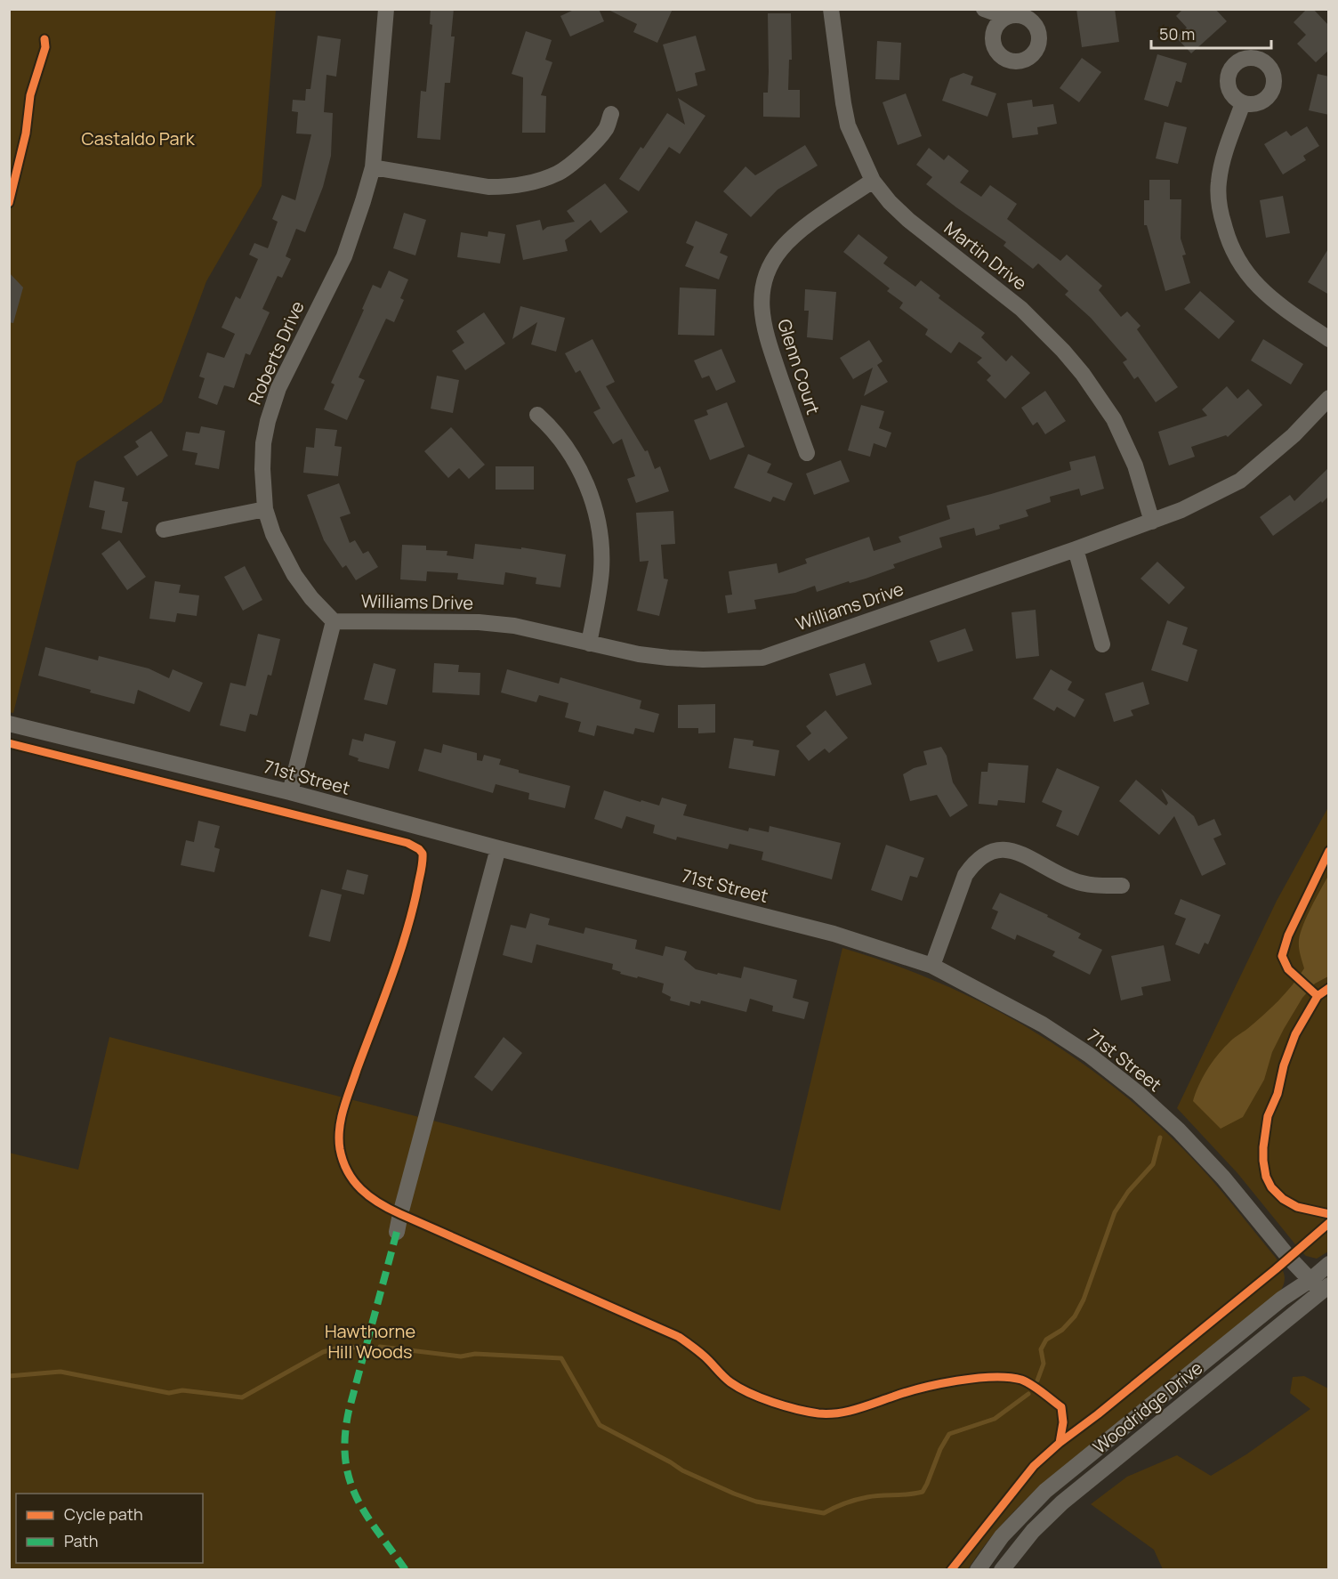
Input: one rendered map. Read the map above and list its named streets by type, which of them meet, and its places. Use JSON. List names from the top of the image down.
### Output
{
  "streets": {
    "street": [
      "Martin Drive",
      "Roberts Drive",
      "Glenn Court",
      "Williams Drive",
      "71st Street",
      "Woodridge Drive"
    ]
  },
  "crossings": [
    ["Martin Drive", "Glenn Court"],
    ["Martin Drive", "Williams Drive"],
    ["Roberts Drive", "Williams Drive"],
    ["71st Street", "Woodridge Drive"]
  ],
  "parks": ["Castaldo Park", "Hawthorne Hill Woods"],
  "legend": ["Cycle path", "Path"],
  "scale_bar": "50 m"
}
